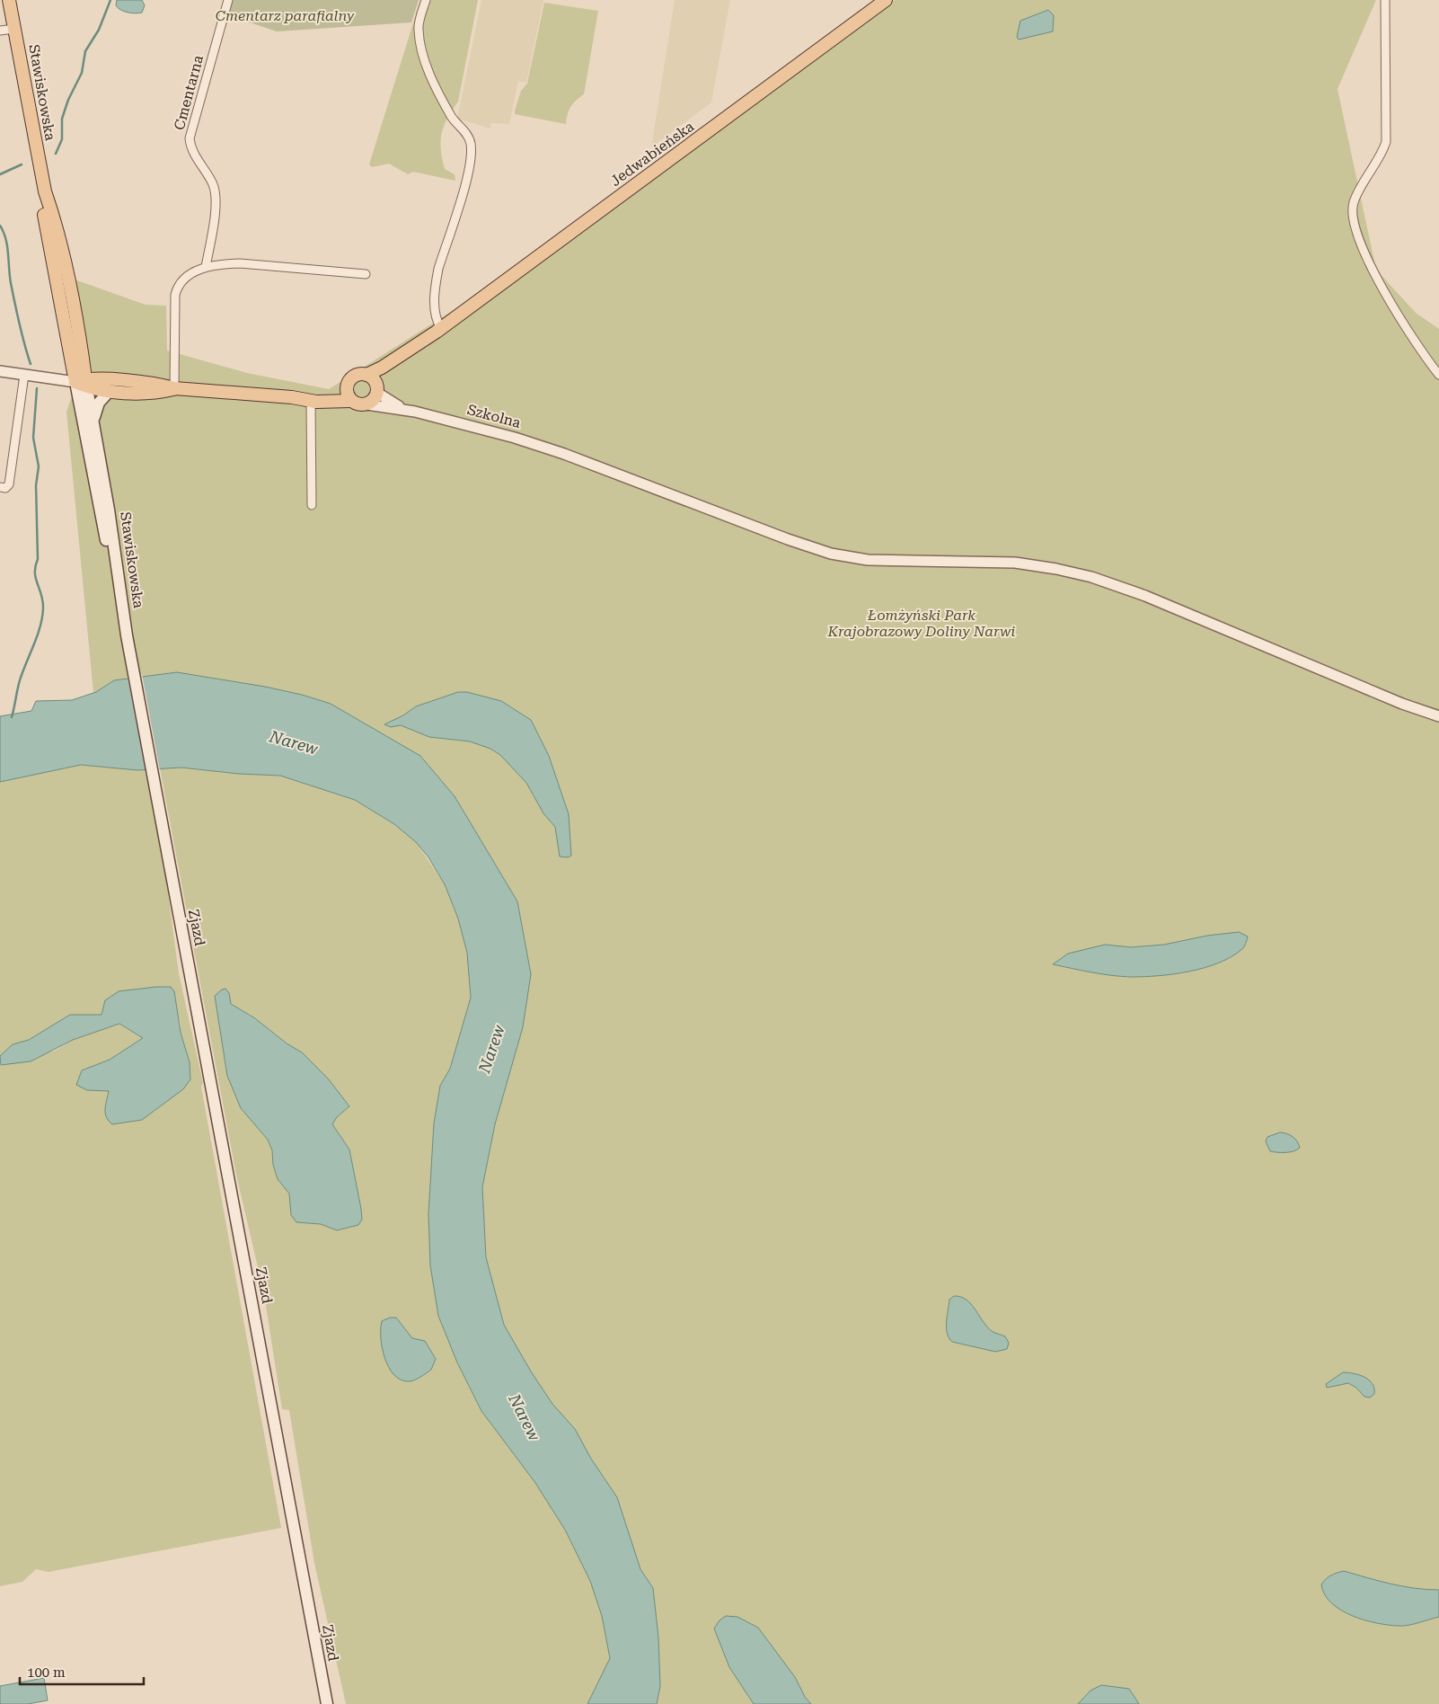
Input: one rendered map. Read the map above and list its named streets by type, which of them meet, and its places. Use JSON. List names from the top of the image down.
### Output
{
  "streets": {
    "main road": ["Stawiskowska", "Jedwabieńska", "Zjazd"],
    "street": ["Cmentarna", "Szkolna"]
  },
  "crossings": [
    ["Stawiskowska", "Zjazd"],
    ["Jedwabieńska", "Szkolna"]
  ],
  "water": ["Narew"],
  "parks": ["Cmentarz parafialny", "Łomżyński Park Krajobrazowy Doliny Narwi"],
  "scale_bar": "100 m"
}
